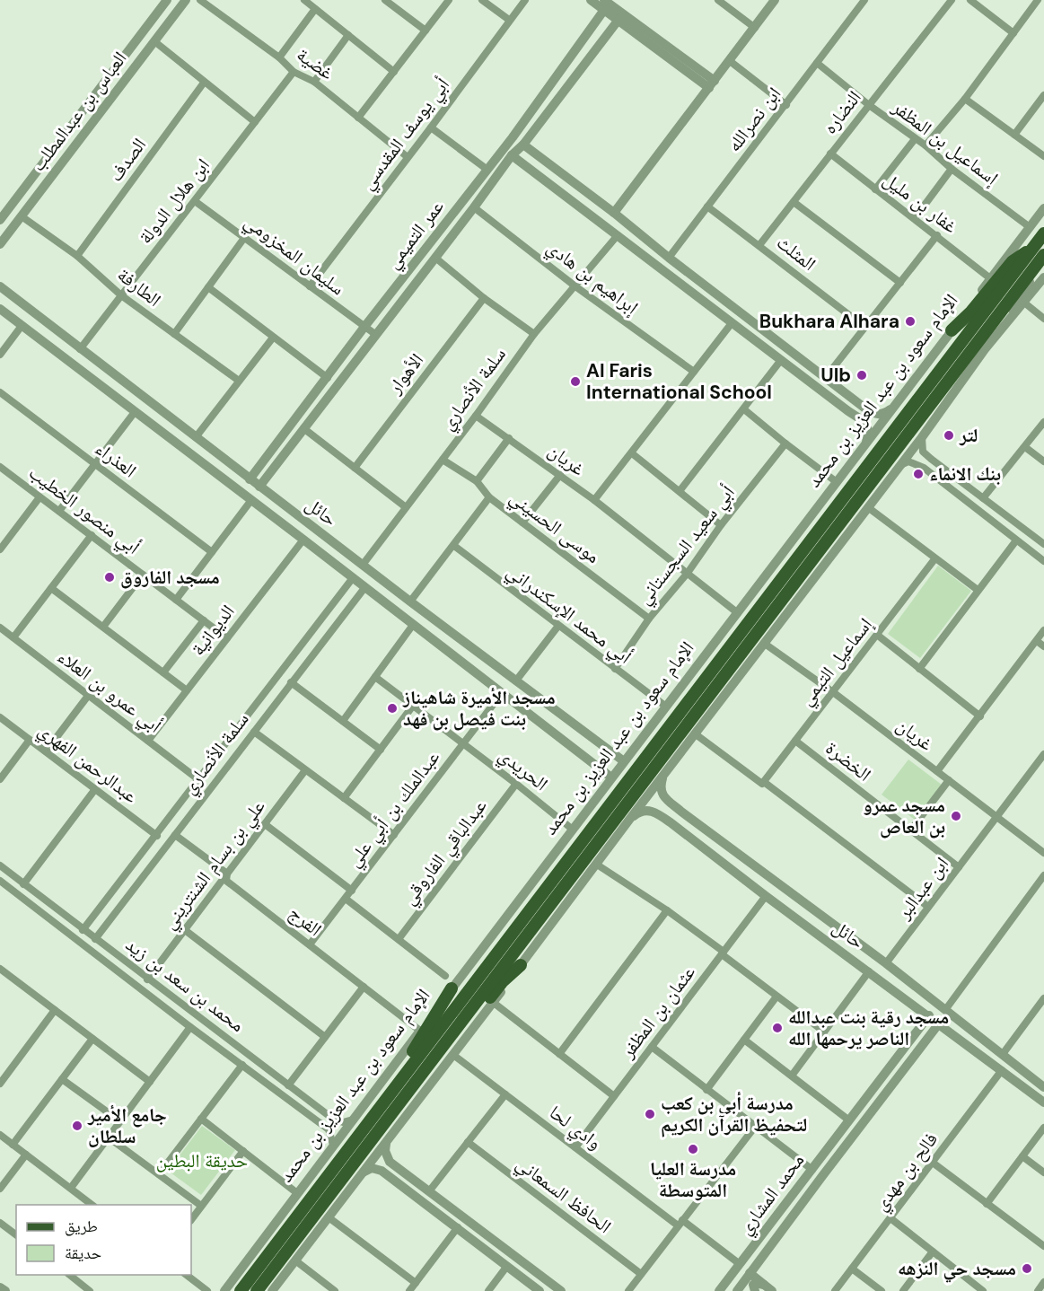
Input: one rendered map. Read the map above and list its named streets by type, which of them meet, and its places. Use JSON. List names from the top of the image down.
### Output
{
  "streets": {
    "main road": ["الإمام سعود بن عبد العزيز بن محمد"],
    "street": [
      "غضية",
      "العباس بن عبدالمطلب",
      "النضاره",
      "ابن نصرالله",
      "أبي يوسف المقدسي",
      "إسماعيل بن المظفر",
      "الصدف",
      "ابن هلال الدولة",
      "غفار بن مليل",
      "عمر التميمي",
      "المثلث",
      "سليمان المخزومي",
      "إبراهيم بن هادي",
      "الطارفة",
      "الأهوار",
      "سلمة الأنصاري",
      "العذراء",
      "غريان",
      "أبي منصور الخطيب",
      "حائل",
      "موسى الحسيني",
      "أبي سعيد السجستاني",
      "أبي محمد الإسكندراني",
      "الديوانية",
      "إسماعيل التيمي",
      "أبي عمرو بن العلاء",
      "الخضرة",
      "عبدالرحمن الفهري",
      "الحريدي",
      "عبدالملك بن أبي علي",
      "عبدالباقي الفاروقي",
      "علي بن بسام الشنتريني",
      "ابن عبدالبر",
      "الفرج",
      "محمد بن سعد بن زيد",
      "عثمان بن المظفر",
      "وادي لحا",
      "فالح بن مهدي",
      "محمد المشاري",
      "الحافظ السمعاني"
    ]
  },
  "crossings": [
    ["غضية", "أبي يوسف المقدسي"],
    ["غضية", "ابن هلال الدولة"],
    ["العباس بن عبدالمطلب", "الطارفة"],
    ["النضاره", "إسماعيل بن المظفر"],
    ["النضاره", "غفار بن مليل"],
    ["النضاره", "المثلث"],
    ["ابن نصرالله", "إسماعيل بن المظفر"],
    ["ابن نصرالله", "المثلث"],
    ["أبي يوسف المقدسي", "سليمان المخزومي"],
    ["إسماعيل بن المظفر", "الإمام سعود بن عبد العزيز بن محمد"],
    ["الصدف", "الطارفة"],
    ["ابن هلال الدولة", "سليمان المخزومي"],
    ["ابن هلال الدولة", "الطارفة"],
    ["ابن هلال الدولة", "حائل"],
    ["غفار بن مليل", "الإمام سعود بن عبد العزيز بن محمد"],
    ["عمر التميمي", "سليمان المخزومي"],
    ["عمر التميمي", "حائل"],
    ["إبراهيم بن هادي", "سلمة الأنصاري"],
    ["سلمة الأنصاري", "غريان"],
    ["سلمة الأنصاري", "حائل"],
    ["سلمة الأنصاري", "موسى الحسيني"],
    ["سلمة الأنصاري", "أبي عمرو بن العلاء"],
    ["سلمة الأنصاري", "عبدالرحمن الفهري"],
    ["سلمة الأنصاري", "الفرج"],
    ["سلمة الأنصاري", "محمد بن سعد بن زيد"],
    ["الإمام سعود بن عبد العزيز بن محمد", "غريان"],
    ["الإمام سعود بن عبد العزيز بن محمد", "حائل"],
    ["الإمام سعود بن عبد العزيز بن محمد", "أبي محمد الإسكندراني"],
    ["الإمام سعود بن عبد العزيز بن محمد", "الحريدي"],
    ["الإمام سعود بن عبد العزيز بن محمد", "الفرج"],
    ["الإمام سعود بن عبد العزيز بن محمد", "محمد بن سعد بن زيد"],
    ["غريان", "أبي سعيد السجستاني"],
    ["غريان", "إسماعيل التيمي"],
    ["غريان", "ابن عبدالبر"],
    ["أبي منصور الخطيب", "الديوانية"],
    ["حائل", "الديوانية"],
    ["حائل", "عبدالملك بن أبي علي"],
    ["حائل", "ابن عبدالبر"],
    ["حائل", "عثمان بن المظفر"],
    ["حائل", "فالح بن مهدي"],
    ["حائل", "محمد المشاري"],
    ["موسى الحسيني", "أبي سعيد السجستاني"],
    ["أبي سعيد السجستاني", "أبي محمد الإسكندراني"],
    ["الديوانية", "أبي عمرو بن العلاء"],
    ["إسماعيل التيمي", "الخضرة"],
    ["الخضرة", "ابن عبدالبر"],
    ["الحريدي", "عبدالملك بن أبي علي"],
    ["الحريدي", "عبدالباقي الفاروقي"],
    ["عبدالملك بن أبي علي", "الفرج"],
    ["علي بن بسام الشنتريني", "الفرج"],
    ["علي بن بسام الشنتريني", "محمد بن سعد بن زيد"],
    ["عثمان بن المظفر", "وادي لحا"],
    ["وادي لحا", "محمد المشاري"]
  ],
  "parks": ["حديقة البطين"],
  "places": [
    "Bukhara Alhara",
    "Ulb",
    "Al Faris International School",
    "لتر",
    "بنك الانماء",
    "مسجد الفاروق",
    "مسجد الأميرة شاهيناز بنت فيصل بن فهد",
    "مسجد عمرو بن العاص",
    "مسجد رقية بنت عبدالله الناصر يرحمها الله",
    "مدرسة أبي بن كعب لتحفيظ القرآن الكريم",
    "جامع الأمير سلطان",
    "مدرسة العليا المتوسطة",
    "مسجد حي النزهه"
  ],
  "legend": ["طريق", "حديقة"]
}
